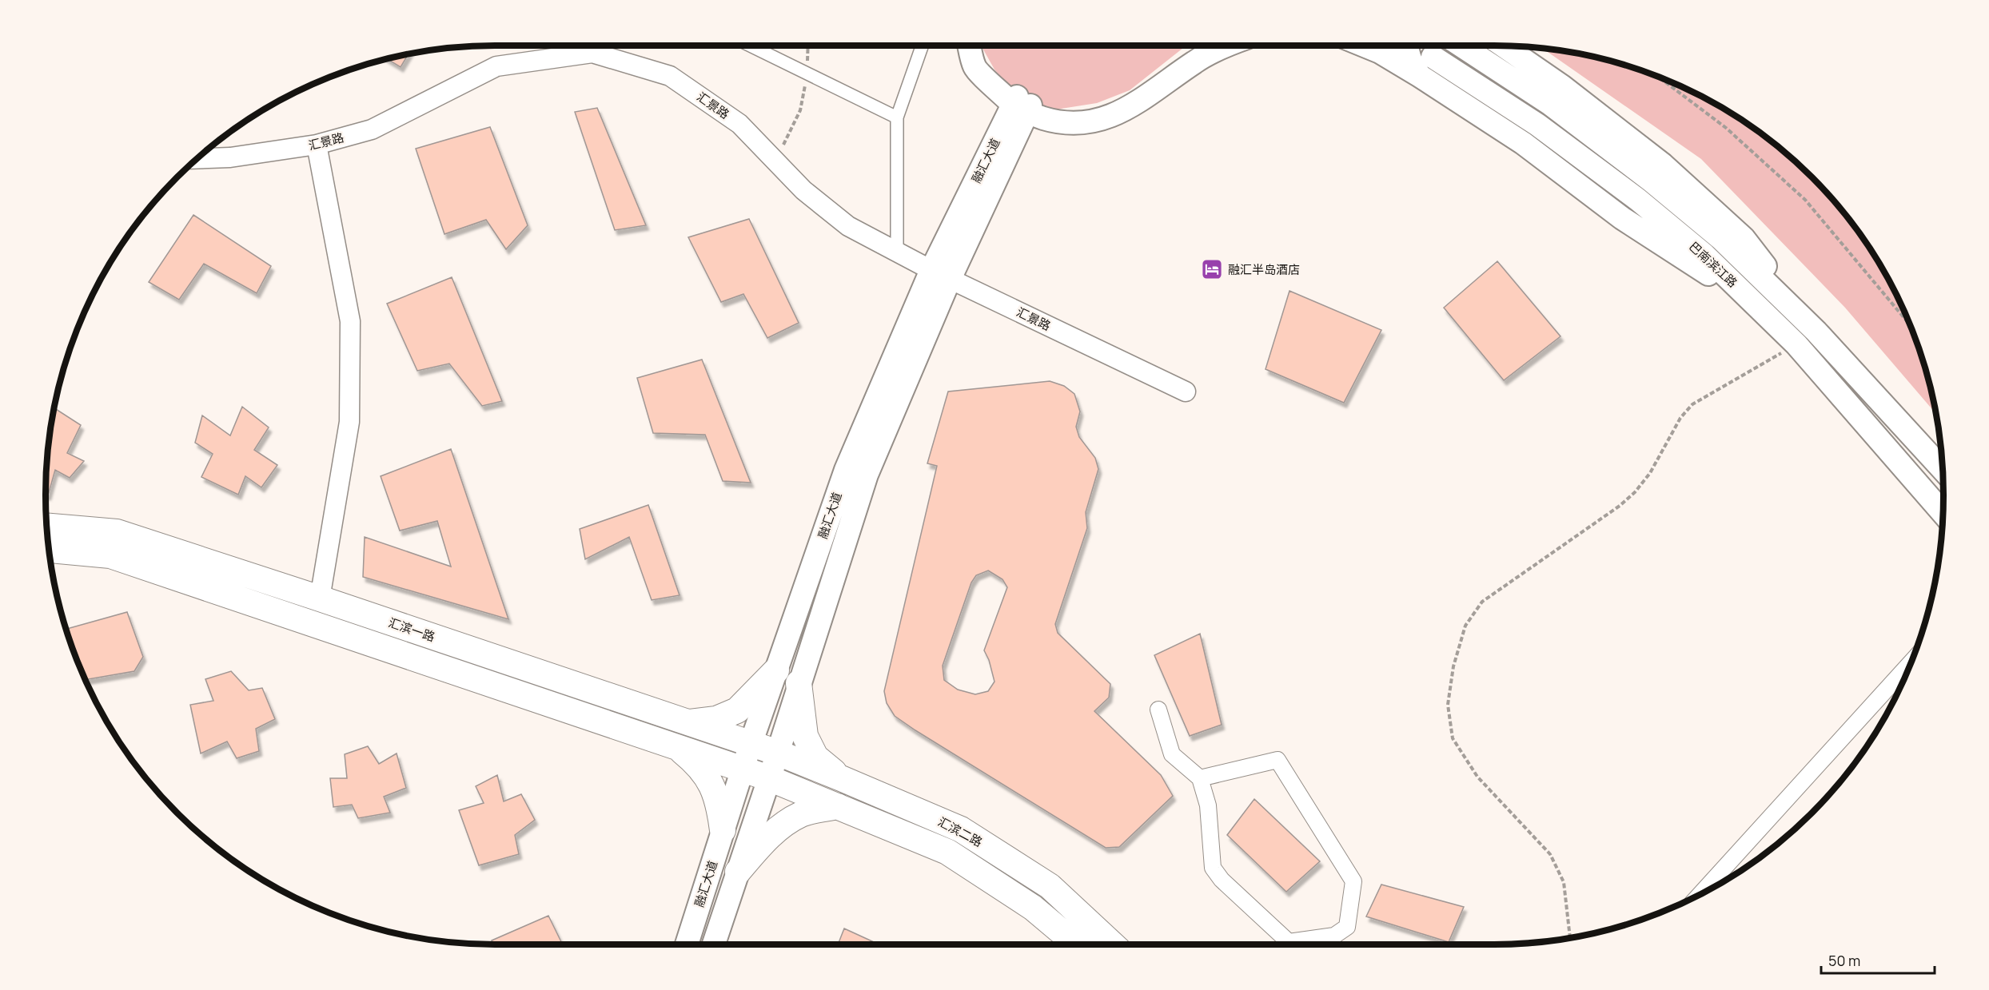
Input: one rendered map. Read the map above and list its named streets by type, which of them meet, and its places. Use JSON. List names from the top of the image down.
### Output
{
  "streets": {
    "main road": [
      "融汇大道",
      "巴南滨江路",
      "汇滨一路",
      "汇滨二路"
    ],
    "street": ["汇景路"]
  },
  "crossings": [
    ["汇景路", "融汇大道"],
    ["融汇大道", "汇滨一路"],
    ["融汇大道", "汇滨二路"],
    ["汇滨一路", "汇滨二路"]
  ],
  "places": {
    "hotel": ["融汇半岛酒店"]
  },
  "scale_bar": "50 m"
}
